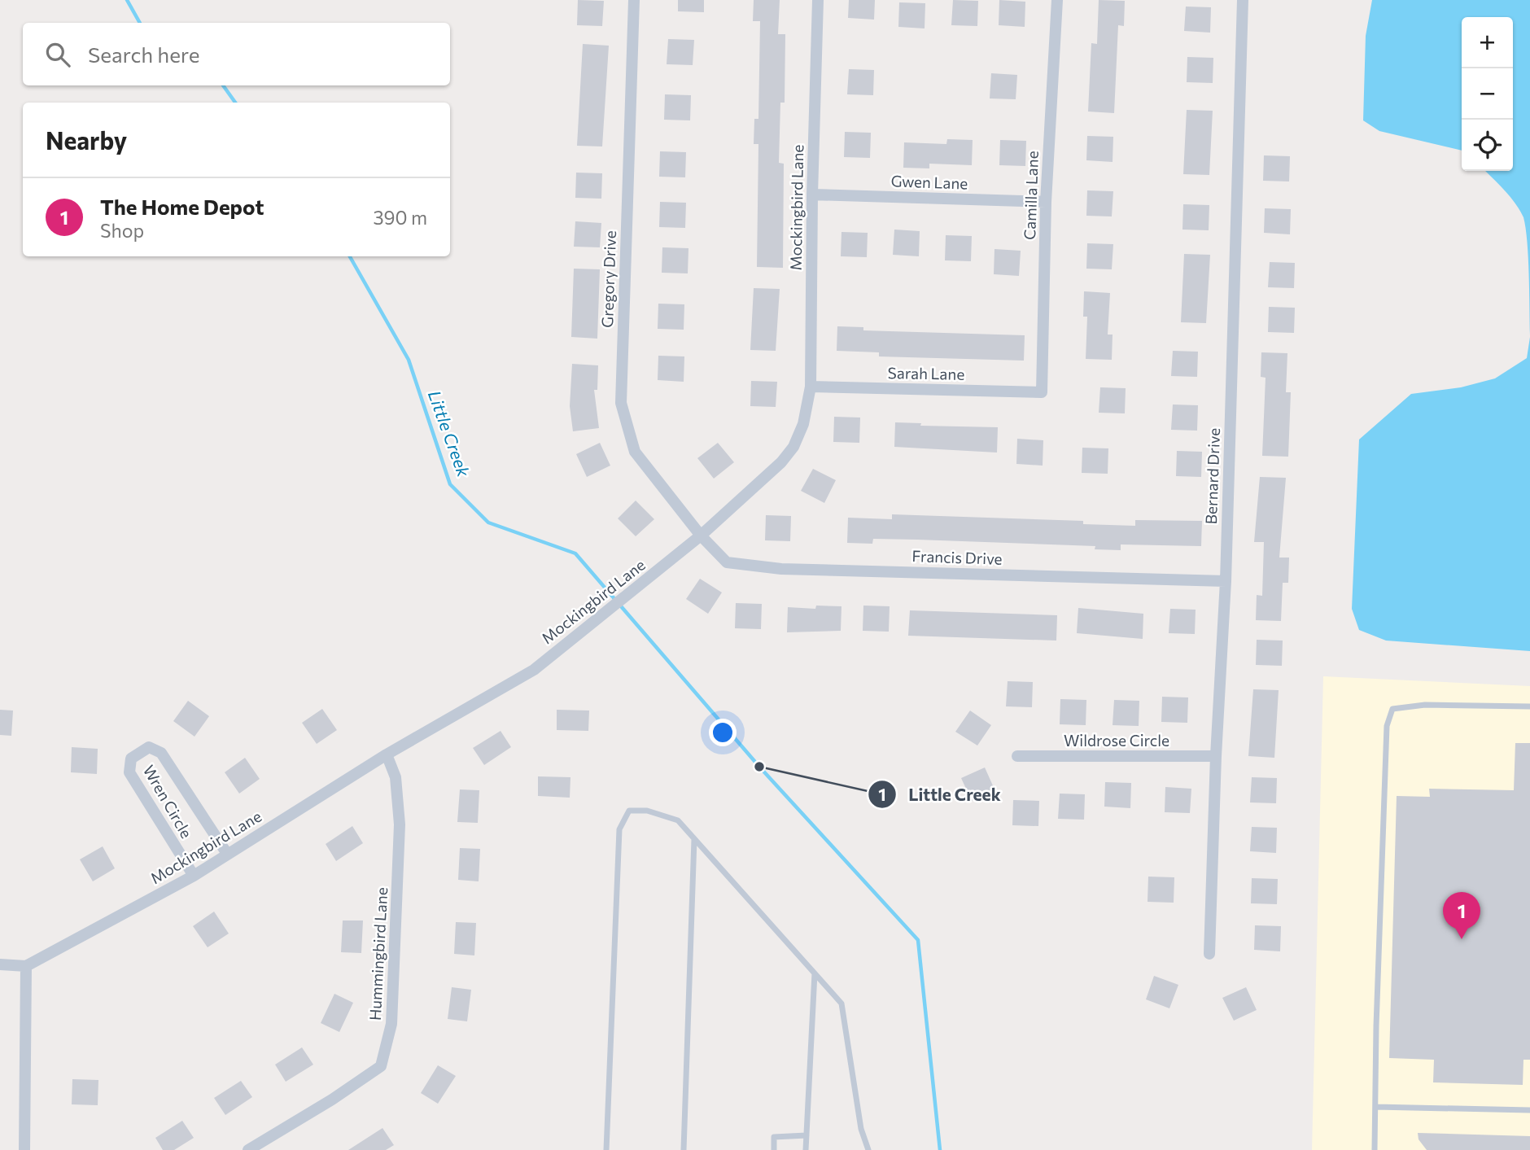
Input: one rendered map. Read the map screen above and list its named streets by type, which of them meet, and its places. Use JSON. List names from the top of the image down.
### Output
{
  "streets": {
    "street": [
      "Gwen Lane",
      "Camilla Lane",
      "Mockingbird Lane",
      "Gregory Drive",
      "Sarah Lane",
      "Bernard Drive",
      "Francis Drive",
      "Wildrose Circle",
      "Wren Circle",
      "Hummingbird Lane"
    ]
  },
  "crossings": [
    ["Gwen Lane", "Camilla Lane"],
    ["Gwen Lane", "Mockingbird Lane"],
    ["Camilla Lane", "Sarah Lane"],
    ["Mockingbird Lane", "Gregory Drive"],
    ["Mockingbird Lane", "Sarah Lane"],
    ["Mockingbird Lane", "Francis Drive"],
    ["Mockingbird Lane", "Wren Circle"],
    ["Mockingbird Lane", "Hummingbird Lane"],
    ["Gregory Drive", "Francis Drive"],
    ["Bernard Drive", "Francis Drive"],
    ["Bernard Drive", "Wildrose Circle"]
  ],
  "water": ["Little Creek"],
  "places": ["Little Creek"],
  "page": {
    "map_buttons": ["+", "−"],
    "search": "Search here",
    "heading": "Nearby",
    "list": [
      {
        "mark": "1",
        "name": "The Home Depot",
        "note": "Shop",
        "value": "390 m"
      }
    ],
    "pins": "1"
  }
}
